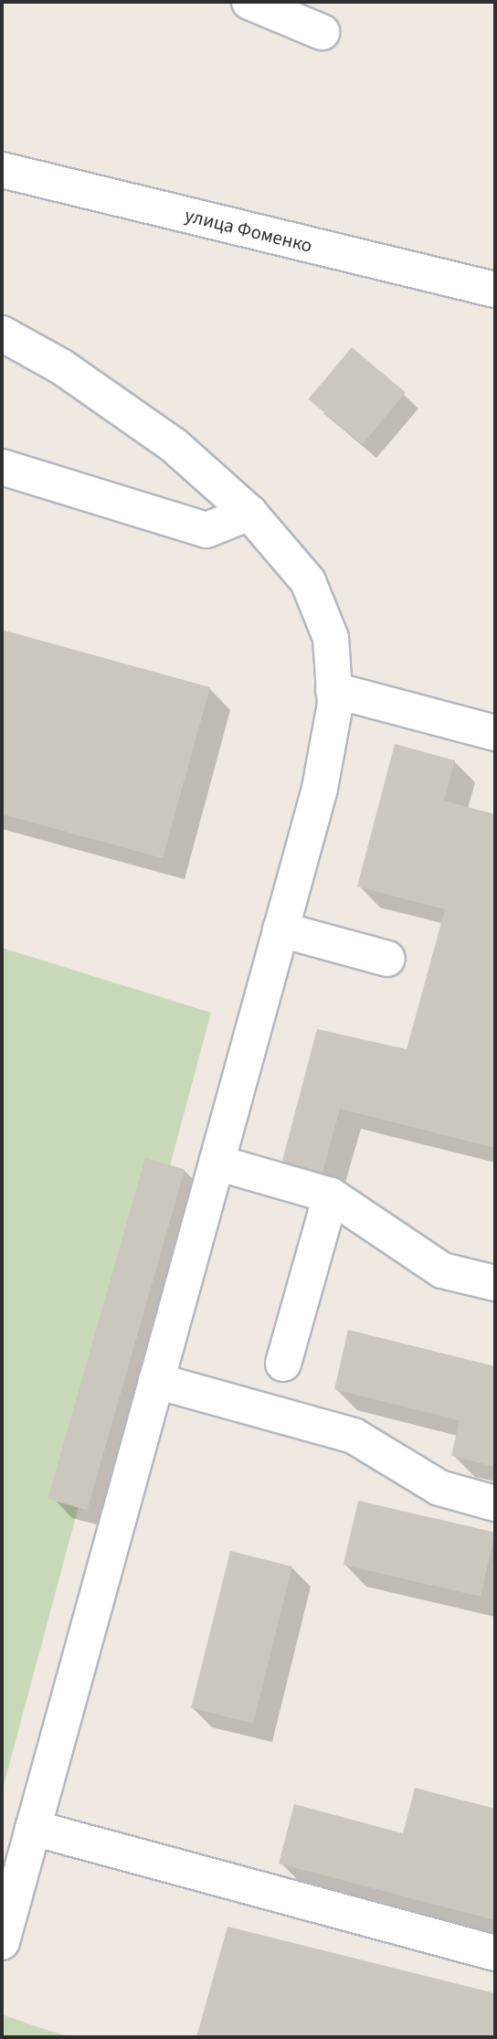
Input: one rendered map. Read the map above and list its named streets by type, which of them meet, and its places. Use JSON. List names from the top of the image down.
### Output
{
  "streets": {
    "street": ["улица Фоменко"]
  }
}
